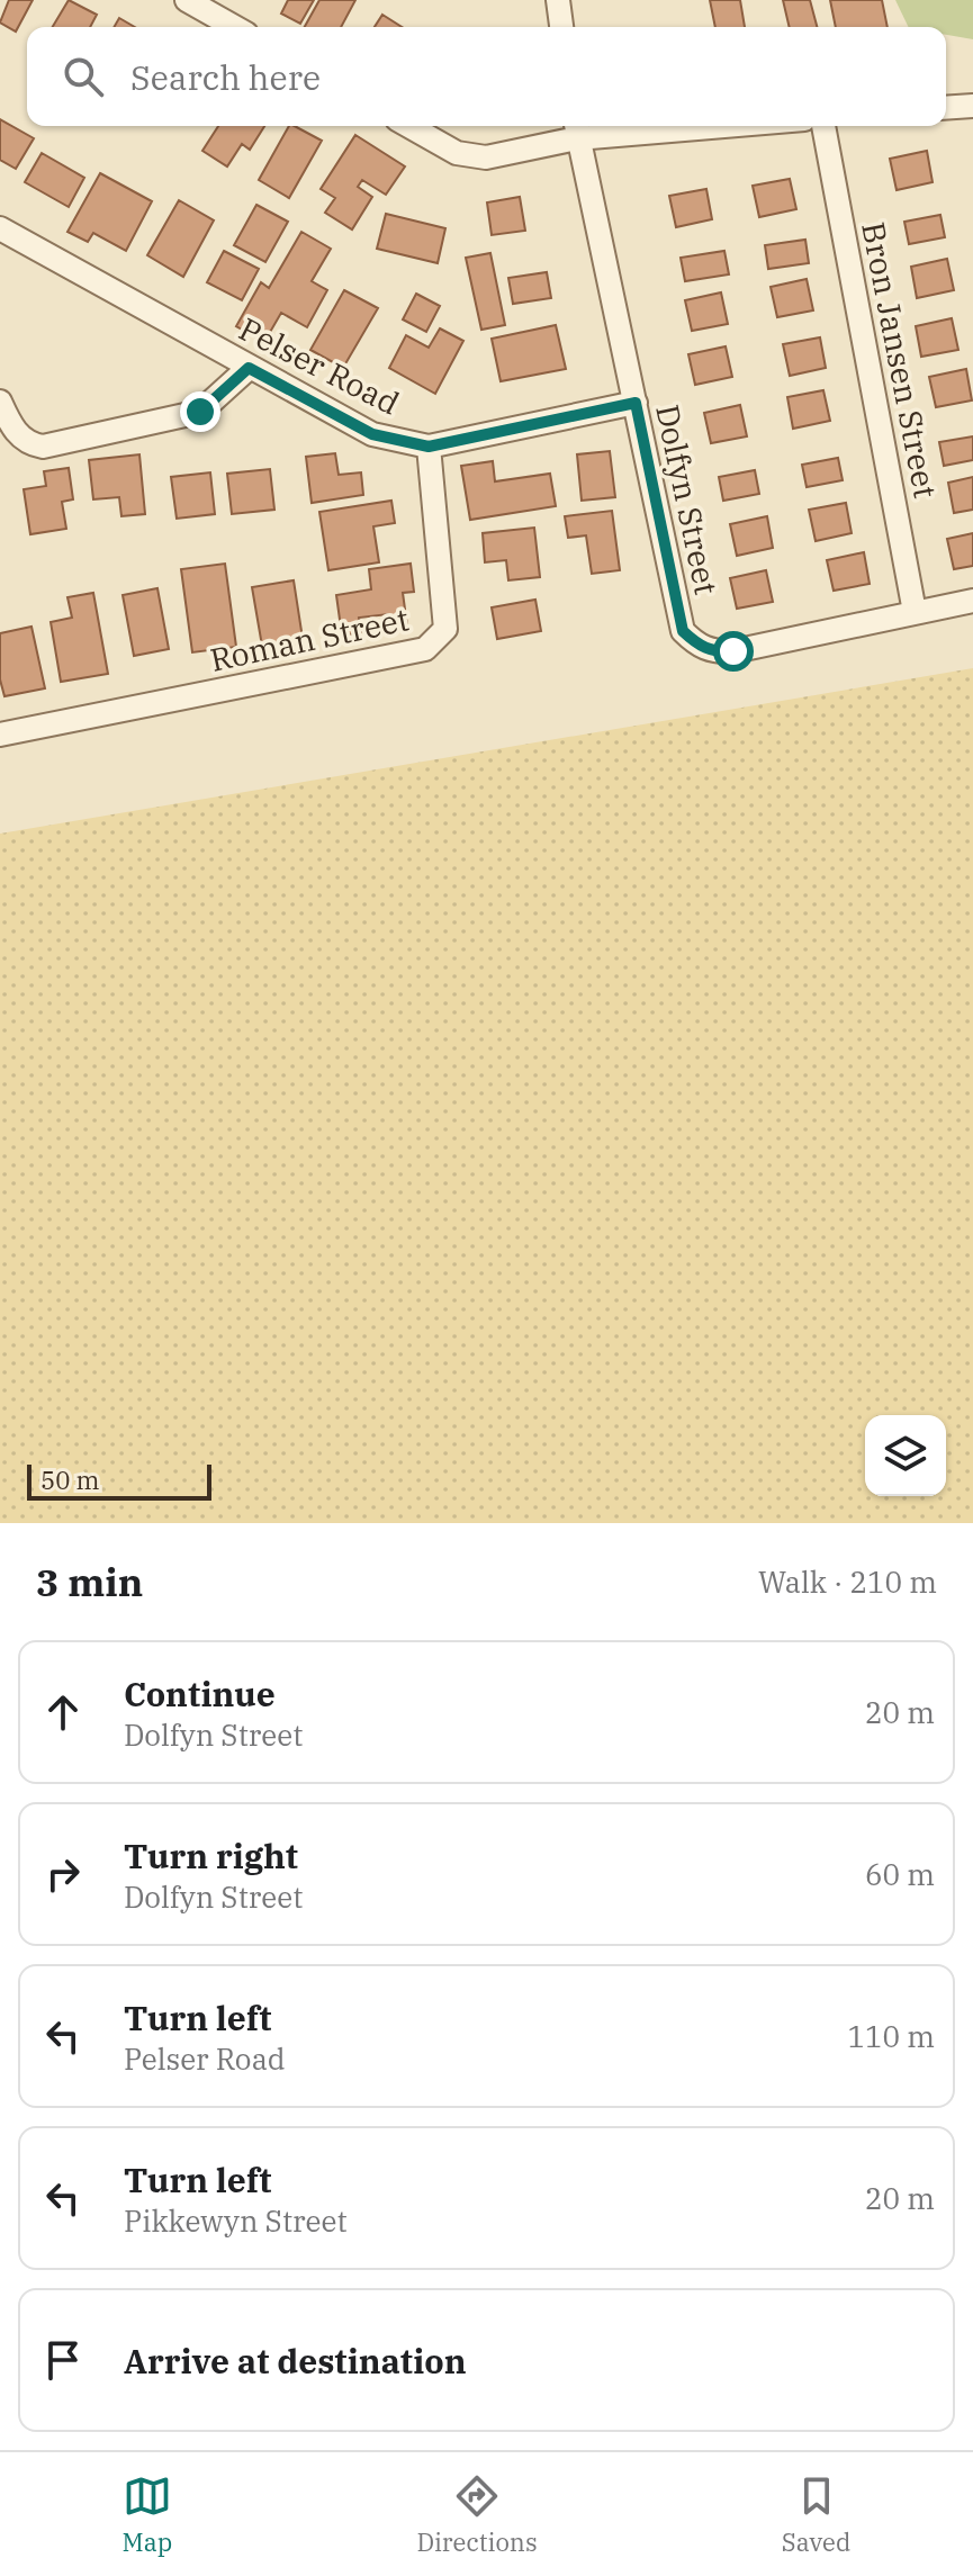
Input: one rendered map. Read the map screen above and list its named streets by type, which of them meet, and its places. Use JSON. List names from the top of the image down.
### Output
{
  "streets": {
    "street": [
      "Bron Jansen Street",
      "Pelser Road",
      "Dolfyn Street",
      "Roman Street"
    ]
  },
  "crossings": [
    ["Bron Jansen Street", "Dolfyn Street"],
    ["Pelser Road", "Dolfyn Street"],
    ["Pelser Road", "Roman Street"]
  ],
  "scale_bar": "50 m",
  "page": {
    "search": "Search here",
    "scale": "50 m",
    "heading": ["3 min", "Walk · 210 m"],
    "list": [
      ["Continue", "Dolfyn Street", "20 m"],
      ["Turn right", "Dolfyn Street", "60 m"],
      ["Turn left", "Pelser Road", "110 m"],
      ["Turn left", "Pikkewyn Street", "20 m"],
      "Arrive at destination"
    ],
    "nav": ["Map", "Directions", "Saved"]
  }
}
